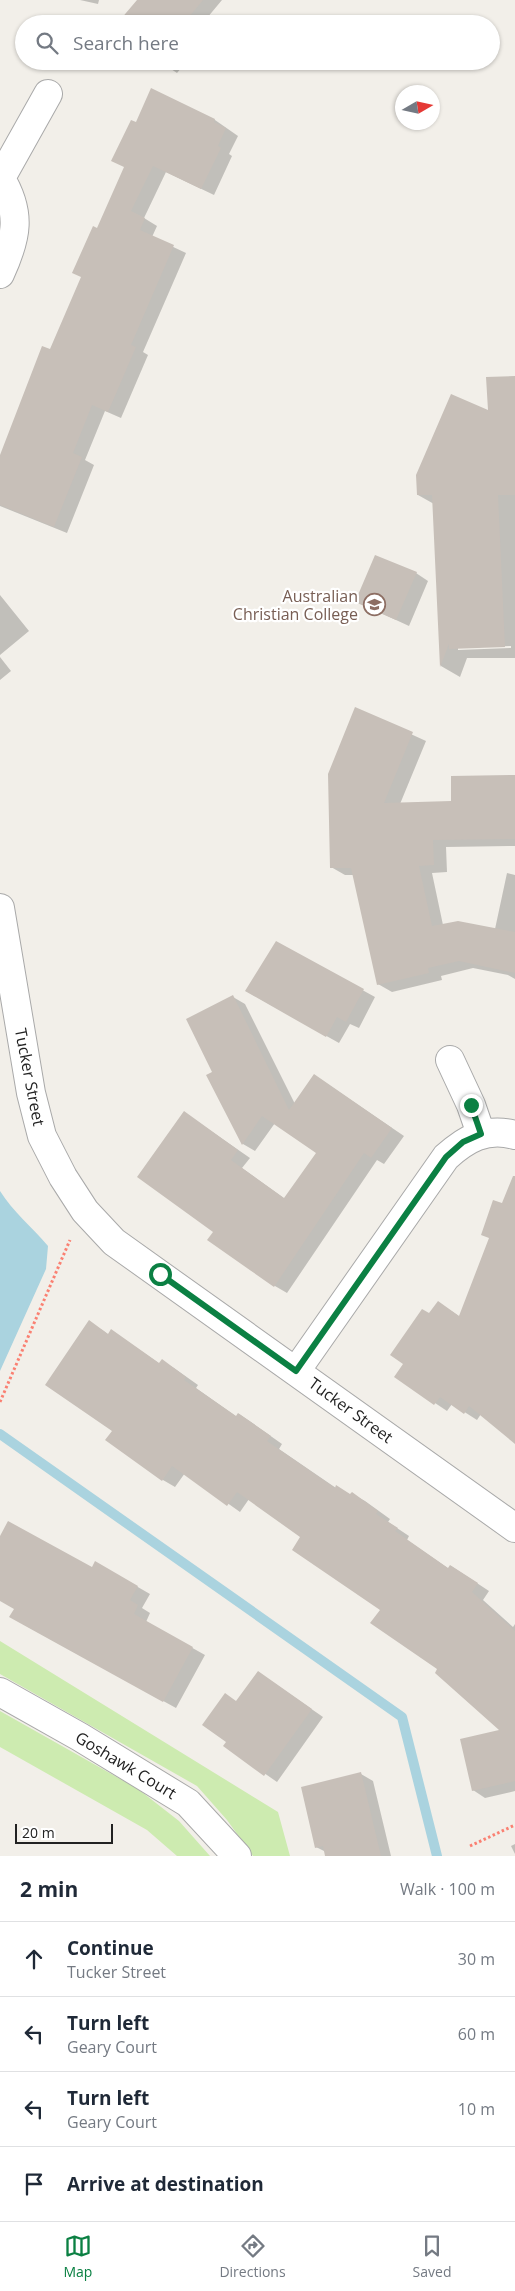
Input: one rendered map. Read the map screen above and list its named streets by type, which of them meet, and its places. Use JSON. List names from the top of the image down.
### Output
{
  "streets": {
    "street": ["Tucker Street", "Goshawk Court"]
  },
  "places": {
    "school or university": ["Australian Christian College"]
  },
  "scale_bar": "20 m",
  "north": "right",
  "page": {
    "search": "Search here",
    "scale": "20 m",
    "heading": ["2 min", "Walk · 100 m"],
    "list": [
      ["Continue", "Tucker Street", "30 m"],
      ["Turn left", "Geary Court", "60 m"],
      ["Turn left", "Geary Court", "10 m"],
      "Arrive at destination"
    ],
    "nav": ["Map", "Directions", "Saved"]
  }
}
